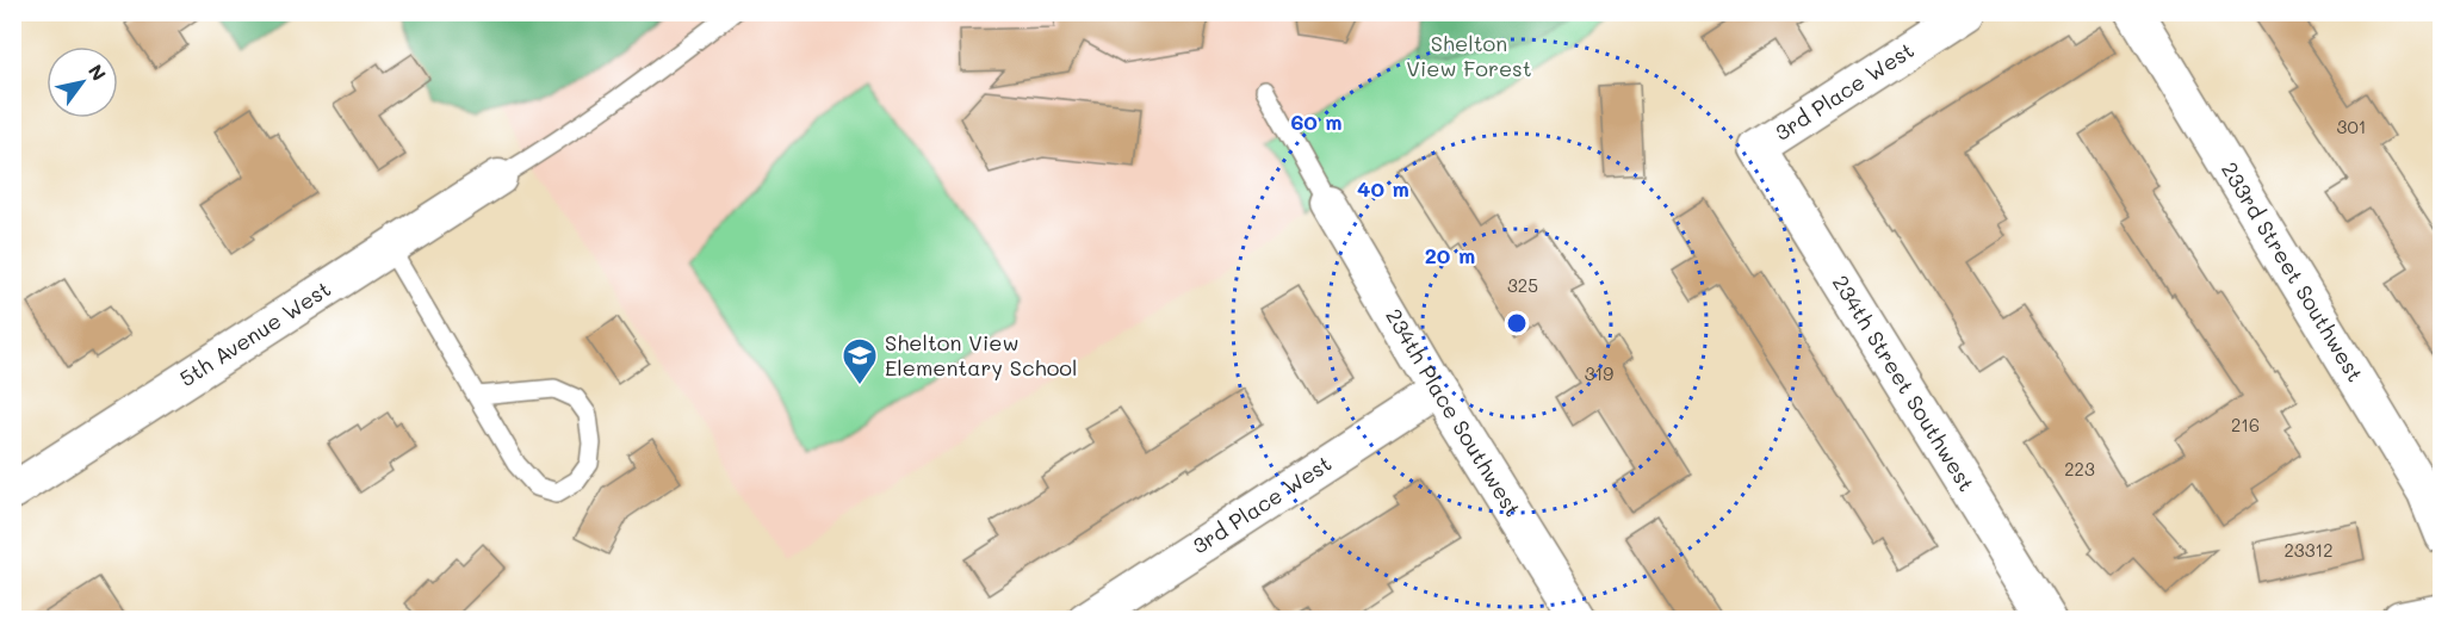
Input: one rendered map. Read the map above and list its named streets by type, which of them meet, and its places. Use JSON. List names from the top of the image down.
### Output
{
  "streets": {
    "street": [
      "3rd Place West",
      "233rd Street Southwest",
      "5th Avenue West",
      "234th Street Southwest",
      "234th Place Southwest"
    ]
  },
  "crossings": [
    ["3rd Place West", "234th Street Southwest"],
    ["3rd Place West", "234th Place Southwest"]
  ],
  "parks": ["Shelton View Forest"],
  "places": {
    "school or university": ["Shelton View Elementary School"]
  },
  "house_numbers": [
    "301",
    "325",
    "319",
    "216",
    "223",
    "23312"
  ],
  "north": "top right",
  "rings": ["60 m", "40 m", "20 m"]
}
